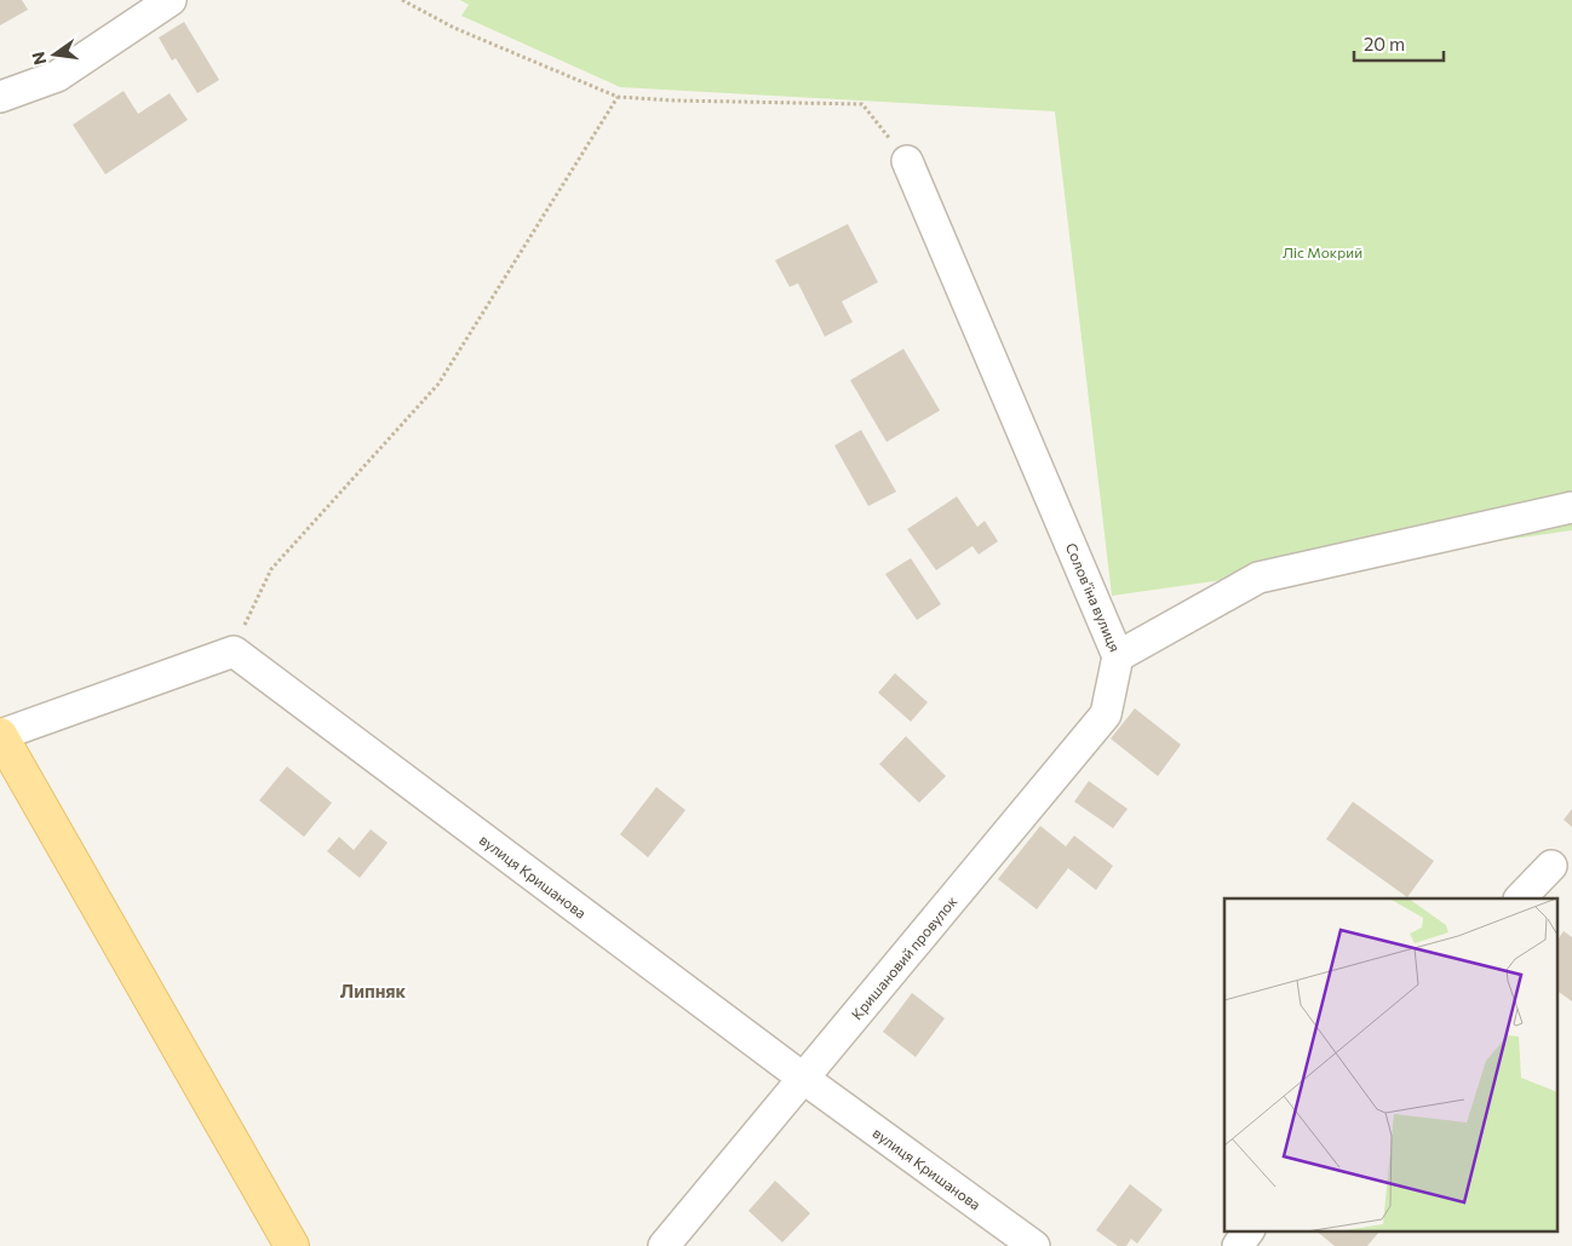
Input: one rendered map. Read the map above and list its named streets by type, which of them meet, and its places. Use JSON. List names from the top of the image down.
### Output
{
  "streets": {
    "street": ["Соловʼїна вулиця", "вулиця Кришанова", "Кришановий провулок"]
  },
  "crossings": [
    ["Соловʼїна вулиця", "Кришановий провулок"],
    ["вулиця Кришанова", "Кришановий провулок"]
  ],
  "districts": ["Липняк"],
  "parks": ["Ліс Мокрий"],
  "scale_bar": "20 m",
  "north": "left"
}
